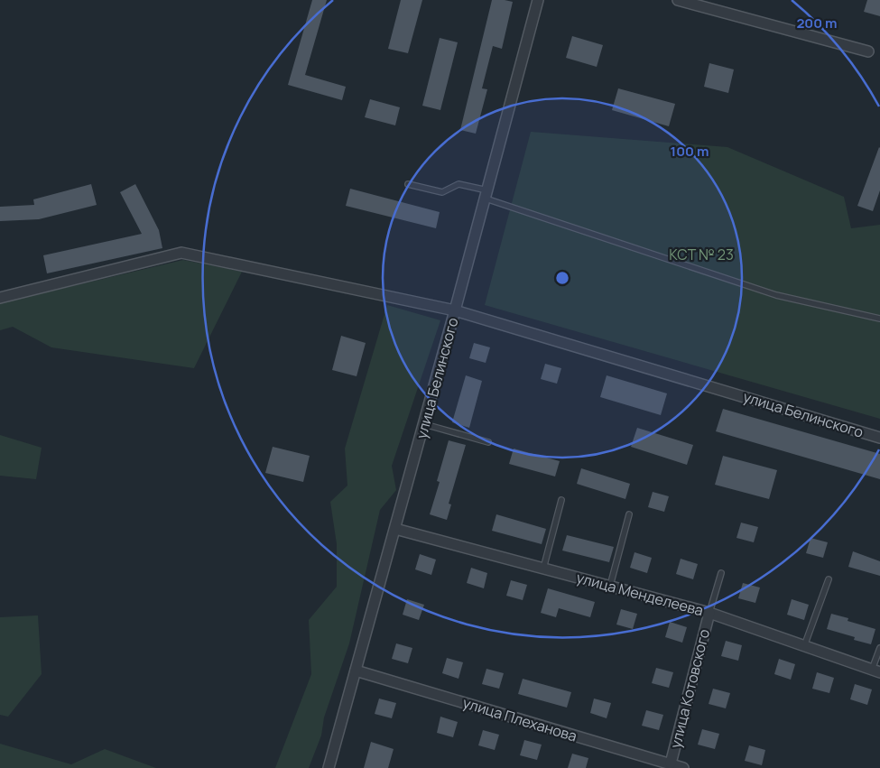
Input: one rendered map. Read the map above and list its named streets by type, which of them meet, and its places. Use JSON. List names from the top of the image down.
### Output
{
  "streets": {
    "street": [
      "улица Белинского",
      "улица Менделеева",
      "улица Котовского",
      "улица Плеханова"
    ]
  },
  "crossings": [
    ["улица Белинского", "улица Менделеева"],
    ["улица Белинского", "улица Плеханова"],
    ["улица Менделеева", "улица Котовского"],
    ["улица Котовского", "улица Плеханова"]
  ],
  "parks": ["КСТ № 23"],
  "rings": ["200 m", "100 m"]
}
